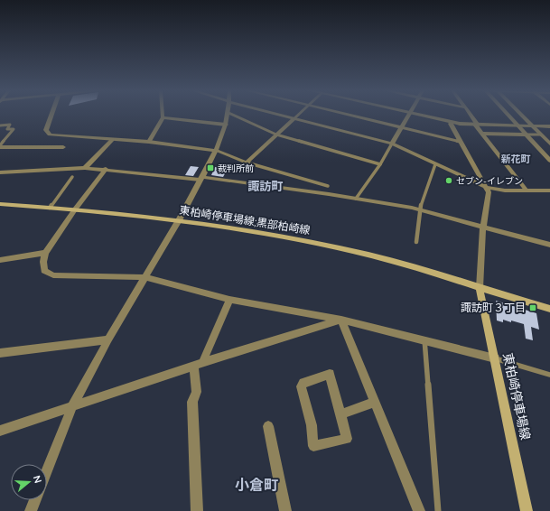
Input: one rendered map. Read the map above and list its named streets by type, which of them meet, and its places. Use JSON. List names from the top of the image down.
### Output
{
  "streets": {
    "main road": ["東柏崎停車場線;黒部柏崎線", "東柏崎停車場線"]
  },
  "crossings": [
    ["東柏崎停車場線;黒部柏崎線", "東柏崎停車場線"]
  ],
  "districts": ["新花町", "諏訪町", "小倉町"],
  "places": {
    "transit": ["裁判所前", "諏訪町３丁目"],
    "other": ["セブン-イレブン"]
  },
  "north": "right"
}
